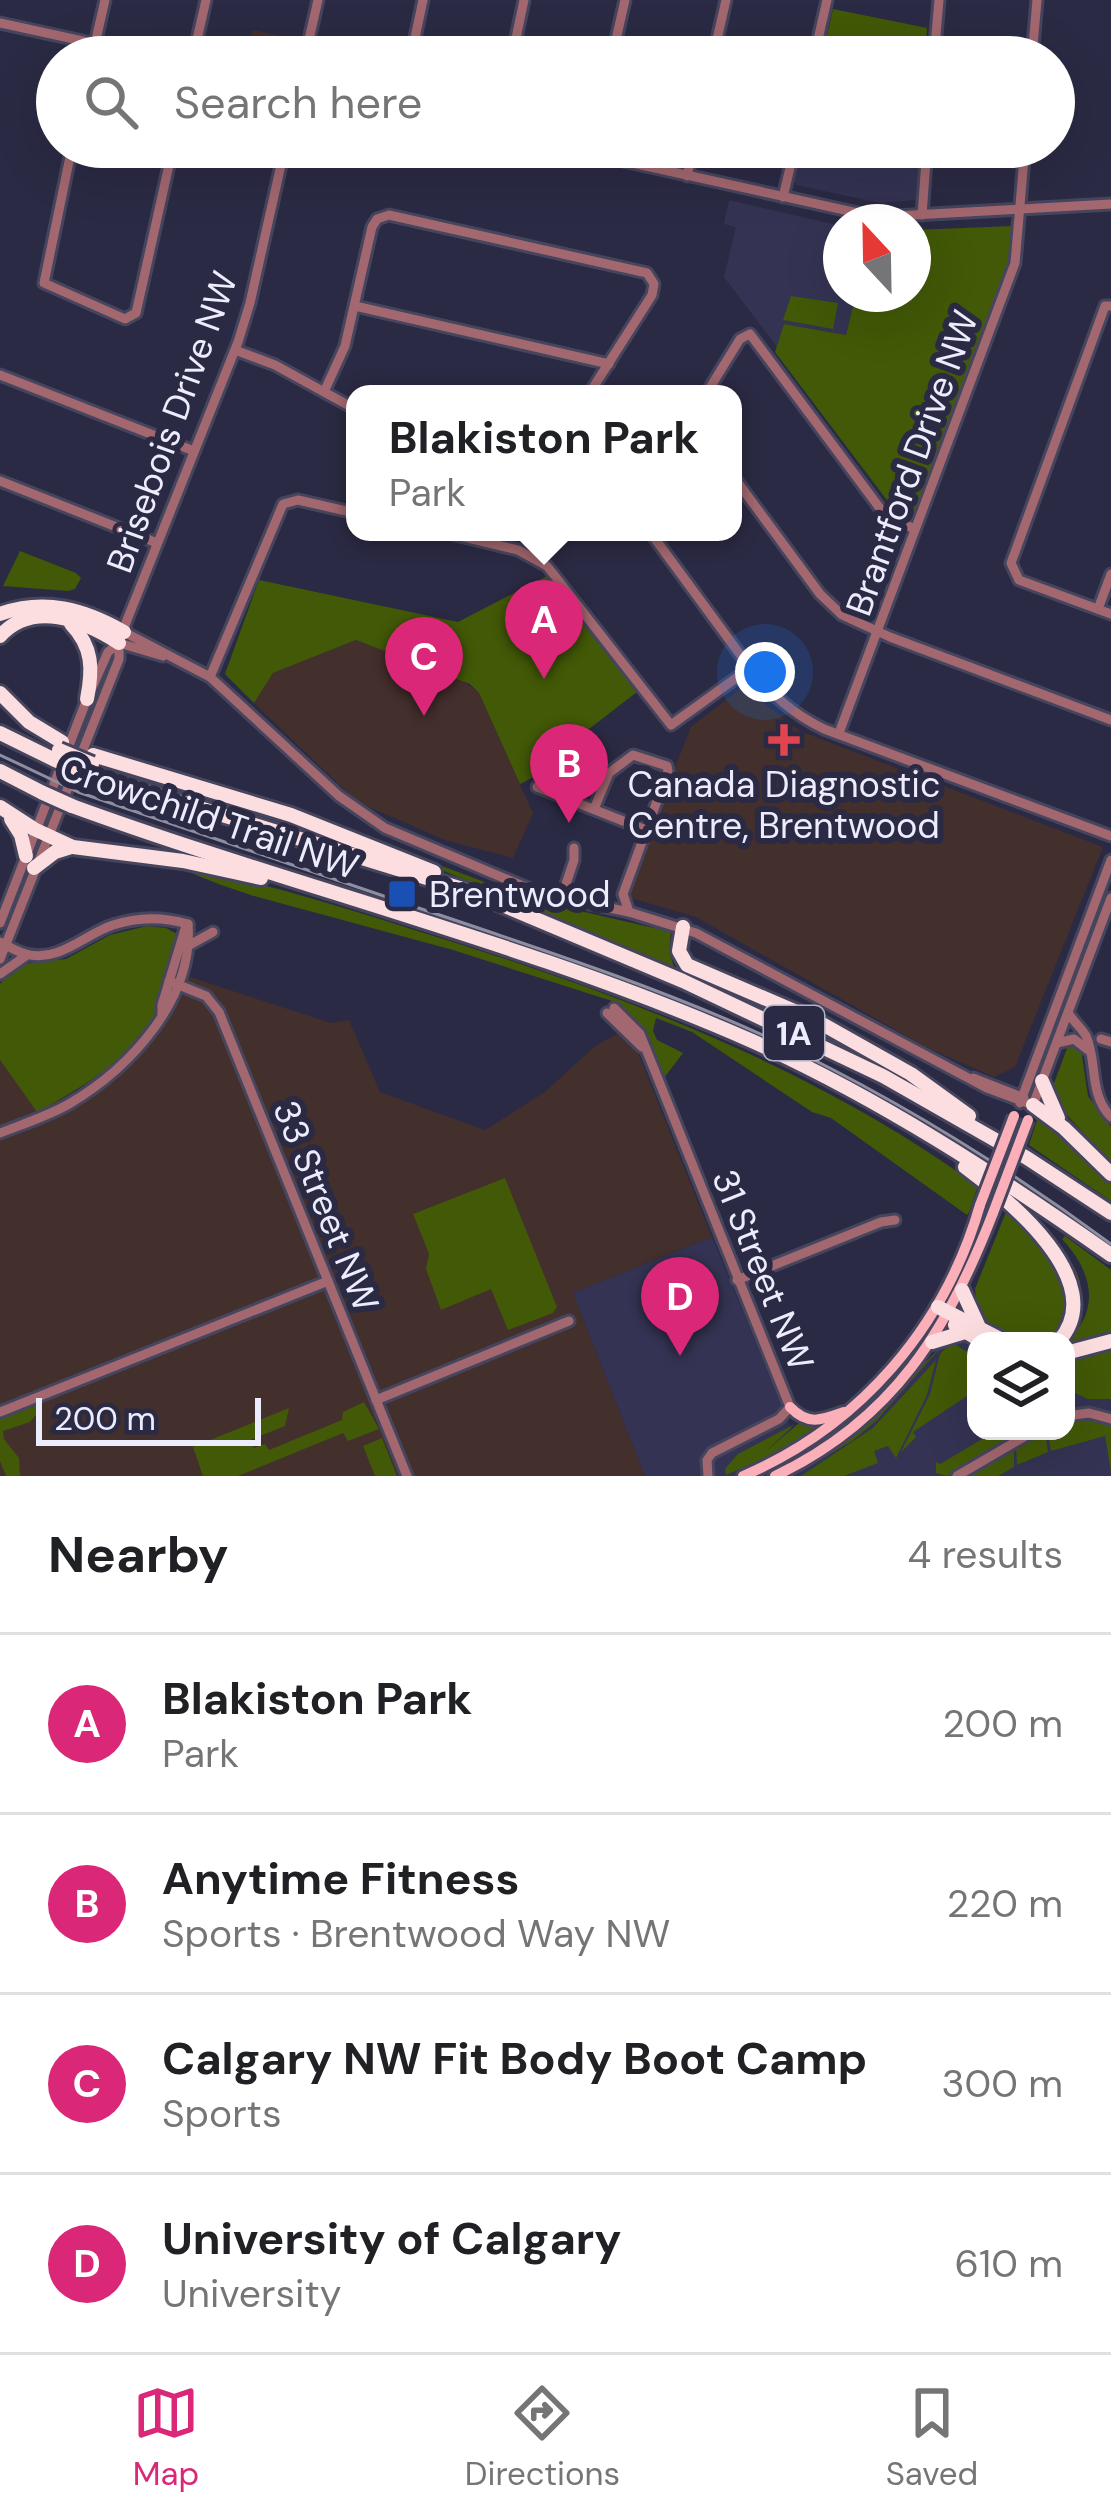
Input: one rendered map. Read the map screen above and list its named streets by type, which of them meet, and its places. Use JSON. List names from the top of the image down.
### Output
{
  "streets": {
    "highway": ["Crowchild Trail NW", "1A"],
    "street": [
      "Brisebois Drive NW",
      "Brantford Drive NW",
      "33 Street NW",
      "31 Street NW"
    ]
  },
  "places": {
    "health": ["Canada Diagnostic Centre, Brentwood"],
    "transit": ["Brentwood"]
  },
  "scale_bar": "200 m",
  "north": "top",
  "page": {
    "search": "Search here",
    "popup": ["Blakiston Park", "Park"],
    "pins": [
      "A",
      "C",
      "B",
      "D"
    ],
    "scale": "200 m",
    "heading": ["Nearby", "4 results"],
    "list": [
      {
        "mark": "A",
        "name": "Blakiston Park",
        "note": "Park",
        "value": "200 m"
      },
      {
        "mark": "B",
        "name": "Anytime Fitness",
        "note": "Sports · Brentwood Way NW",
        "value": "220 m"
      },
      {
        "mark": "C",
        "name": "Calgary NW Fit Body Boot Camp",
        "note": "Sports",
        "value": "300 m"
      },
      {
        "mark": "D",
        "name": "University of Calgary",
        "note": "University",
        "value": "610 m"
      }
    ],
    "nav": ["Map", "Directions", "Saved"]
  }
}
